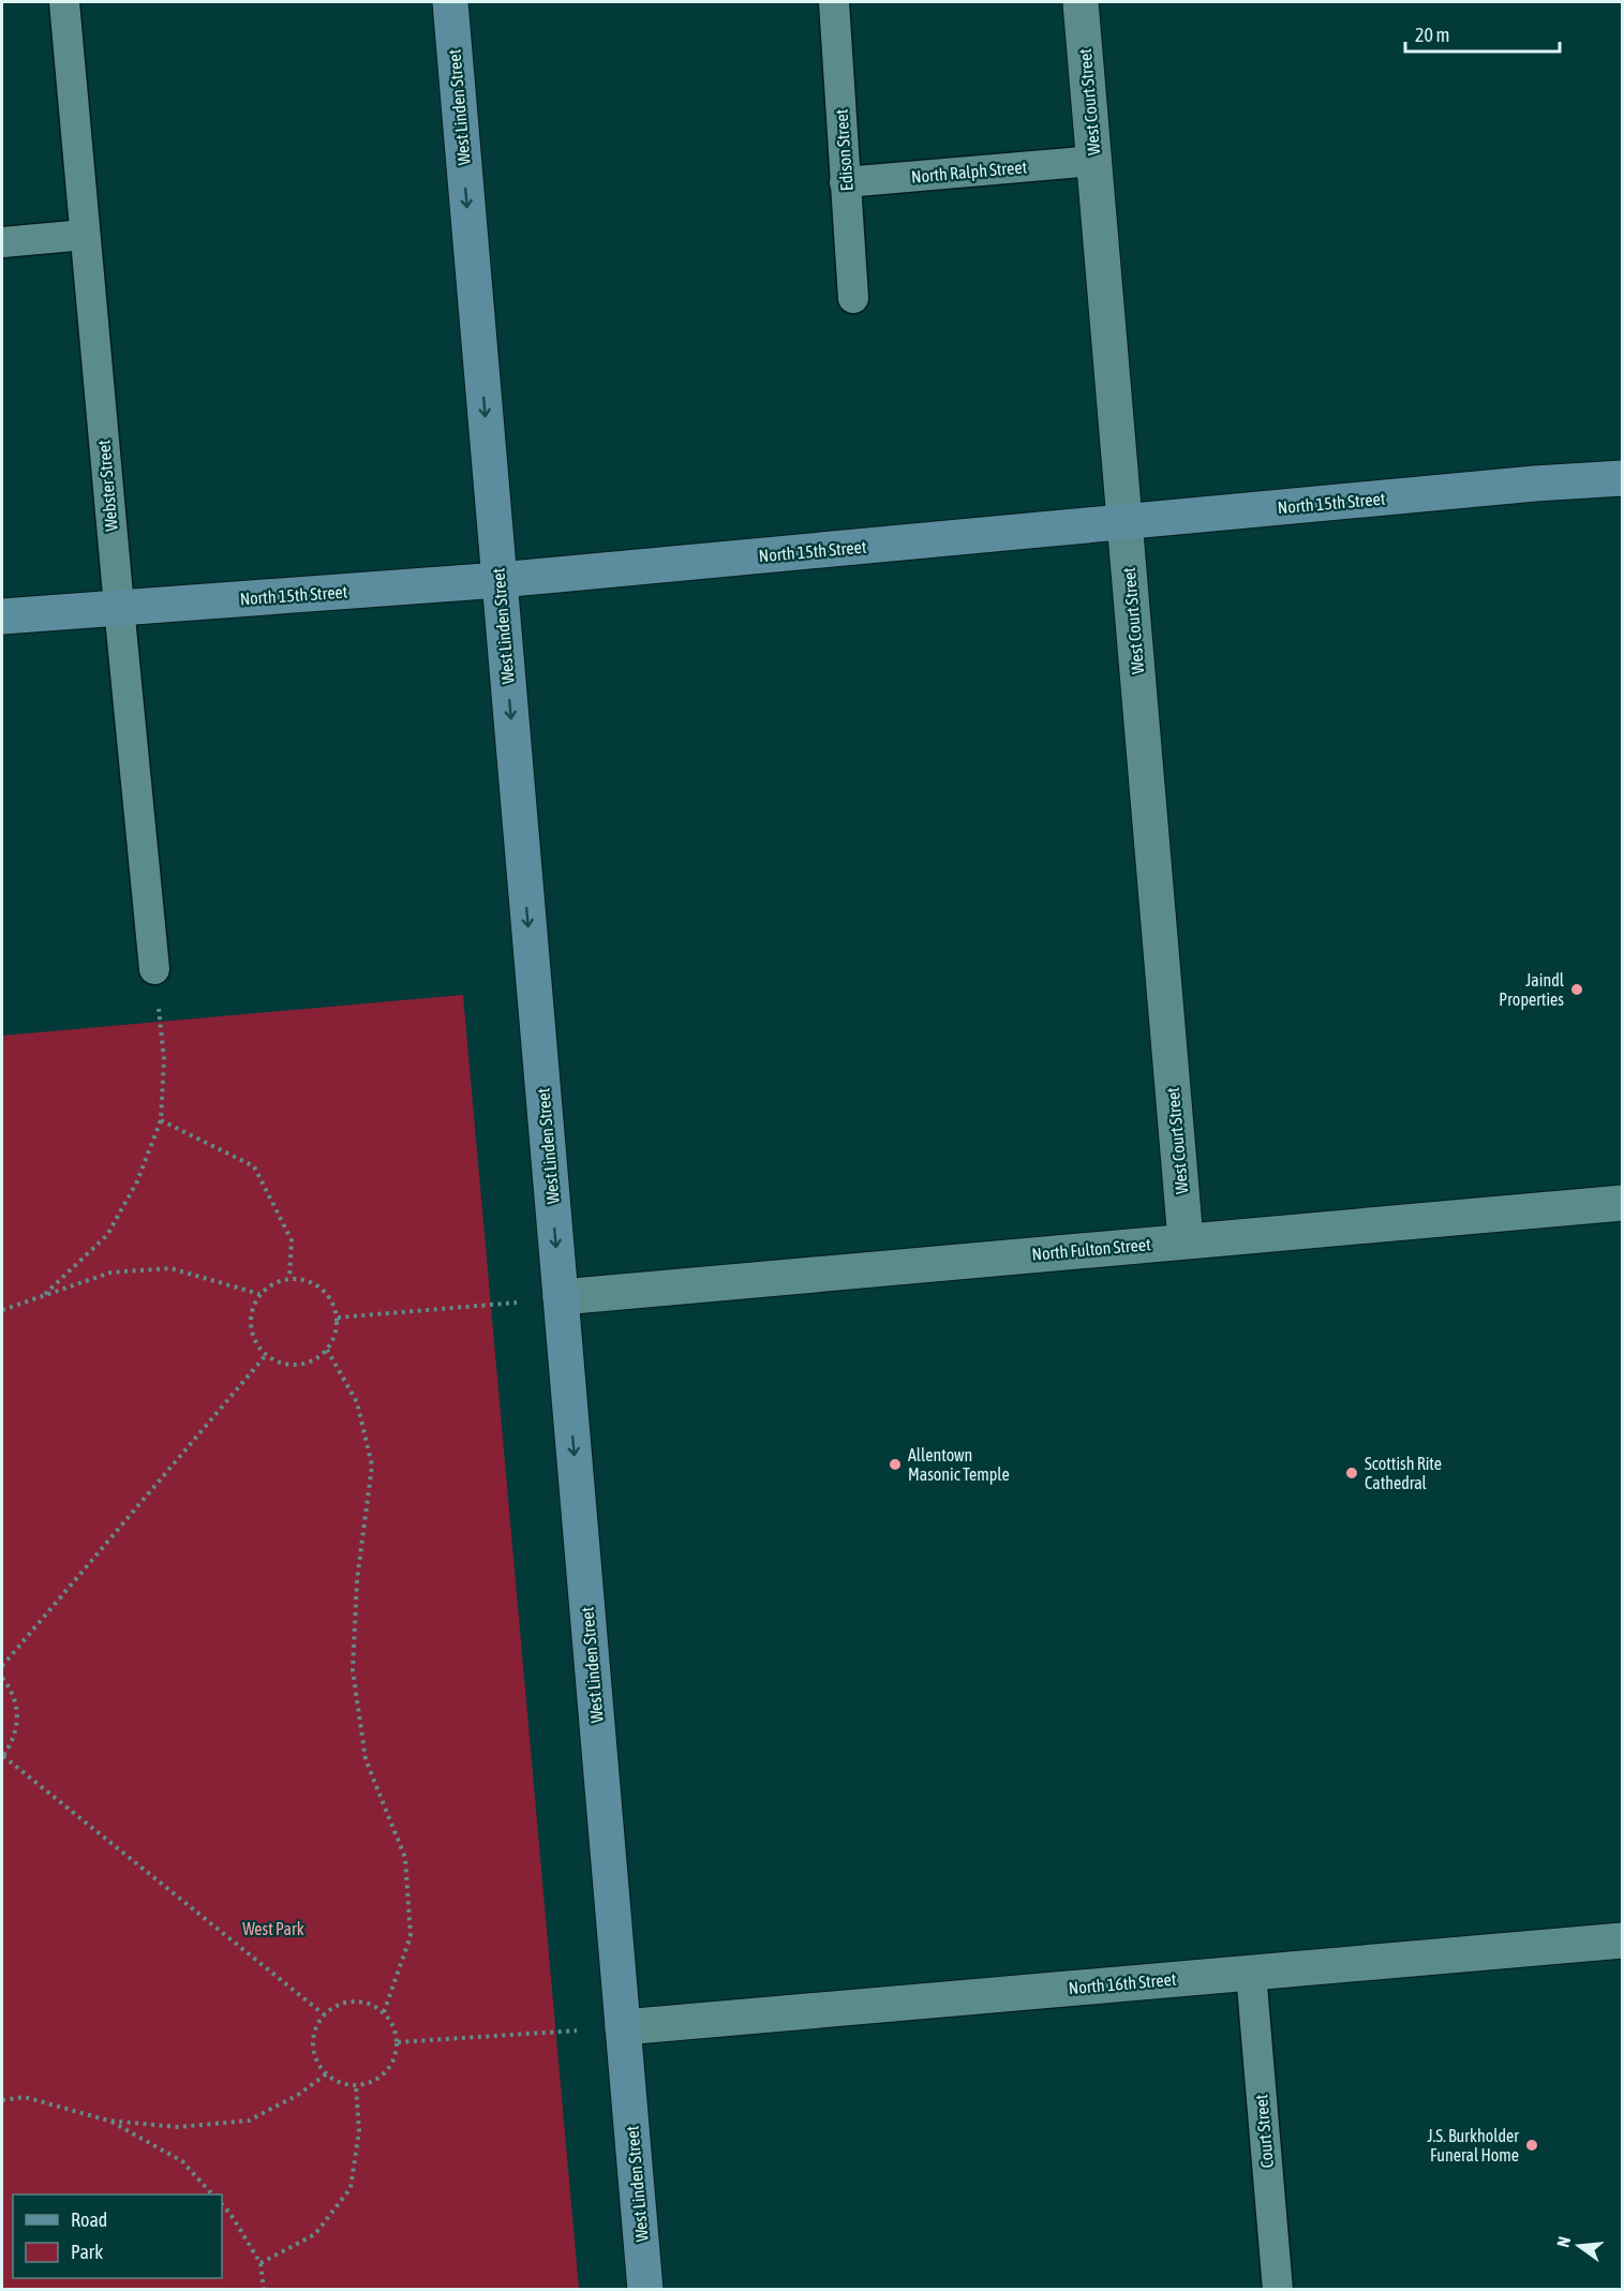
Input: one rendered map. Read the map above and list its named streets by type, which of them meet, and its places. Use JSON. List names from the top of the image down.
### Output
{
  "streets": {
    "street": [
      "West Court Street",
      "West Linden Street",
      "North 15th Street",
      "North Fulton Street",
      "North 16th Street"
    ],
    "lane": [
      "Edison Street",
      "North Ralph Street",
      "Webster Street",
      "Court Street"
    ]
  },
  "crossings": [
    ["West Court Street", "North Ralph Street"],
    ["West Court Street", "North 15th Street"],
    ["West Court Street", "North Fulton Street"],
    ["West Linden Street", "North 15th Street"],
    ["West Linden Street", "North Fulton Street"],
    ["West Linden Street", "North 16th Street"],
    ["Edison Street", "North Ralph Street"],
    ["Webster Street", "North 15th Street"],
    ["North 16th Street", "Court Street"]
  ],
  "one_way": ["West Linden Street"],
  "parks": ["West Park"],
  "places": [
    "Jaindl Properties",
    "Allentown Masonic Temple",
    "Scottish Rite Cathedral",
    "J.S. Burkholder Funeral Home"
  ],
  "legend": ["Road", "Park"],
  "scale_bar": "20 m",
  "north": "left"
}
